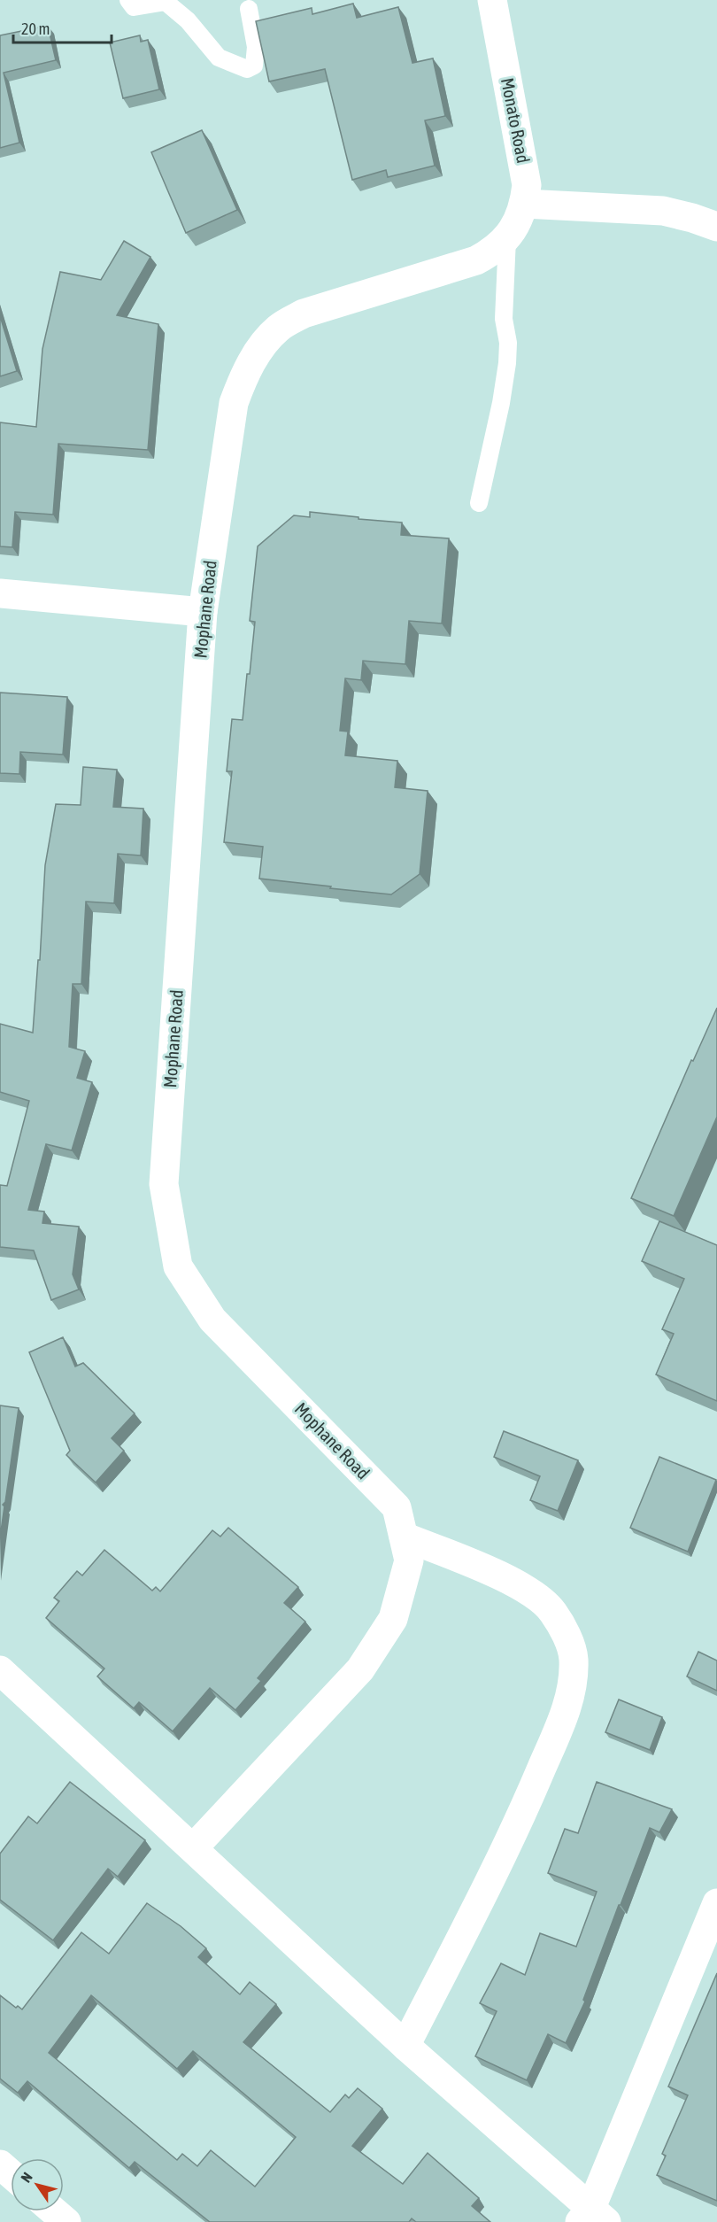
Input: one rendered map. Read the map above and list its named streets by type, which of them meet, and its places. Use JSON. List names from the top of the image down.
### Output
{
  "streets": {
    "street": ["Monato Road", "Mophane Road"]
  },
  "crossings": [
    ["Monato Road", "Mophane Road"]
  ],
  "scale_bar": "20 m",
  "north": "top left"
}
